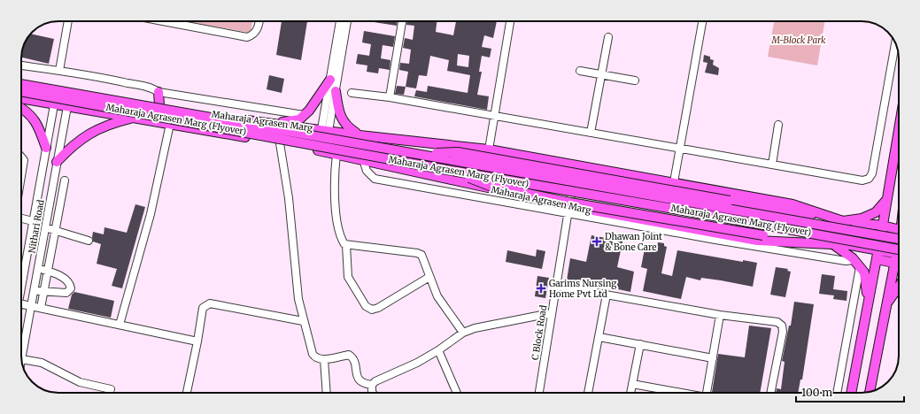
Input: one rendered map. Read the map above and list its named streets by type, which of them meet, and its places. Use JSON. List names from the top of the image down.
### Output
{
  "streets": {
    "main road": ["Maharaja Agrasen Marg (Flyover)", "Maharaja Agrasen Marg"],
    "street": ["Nithari Road", "C Block Road"]
  },
  "crossings": [
    ["Maharaja Agrasen Marg", "Nithari Road"],
    ["Maharaja Agrasen Marg", "C Block Road"]
  ],
  "parks": ["M-Block Park"],
  "places": {
    "health": ["Dhawan Joint & Bone Care", "Garims Nursing Home Pvt Ltd"]
  },
  "scale_bar": "100 m"
}
